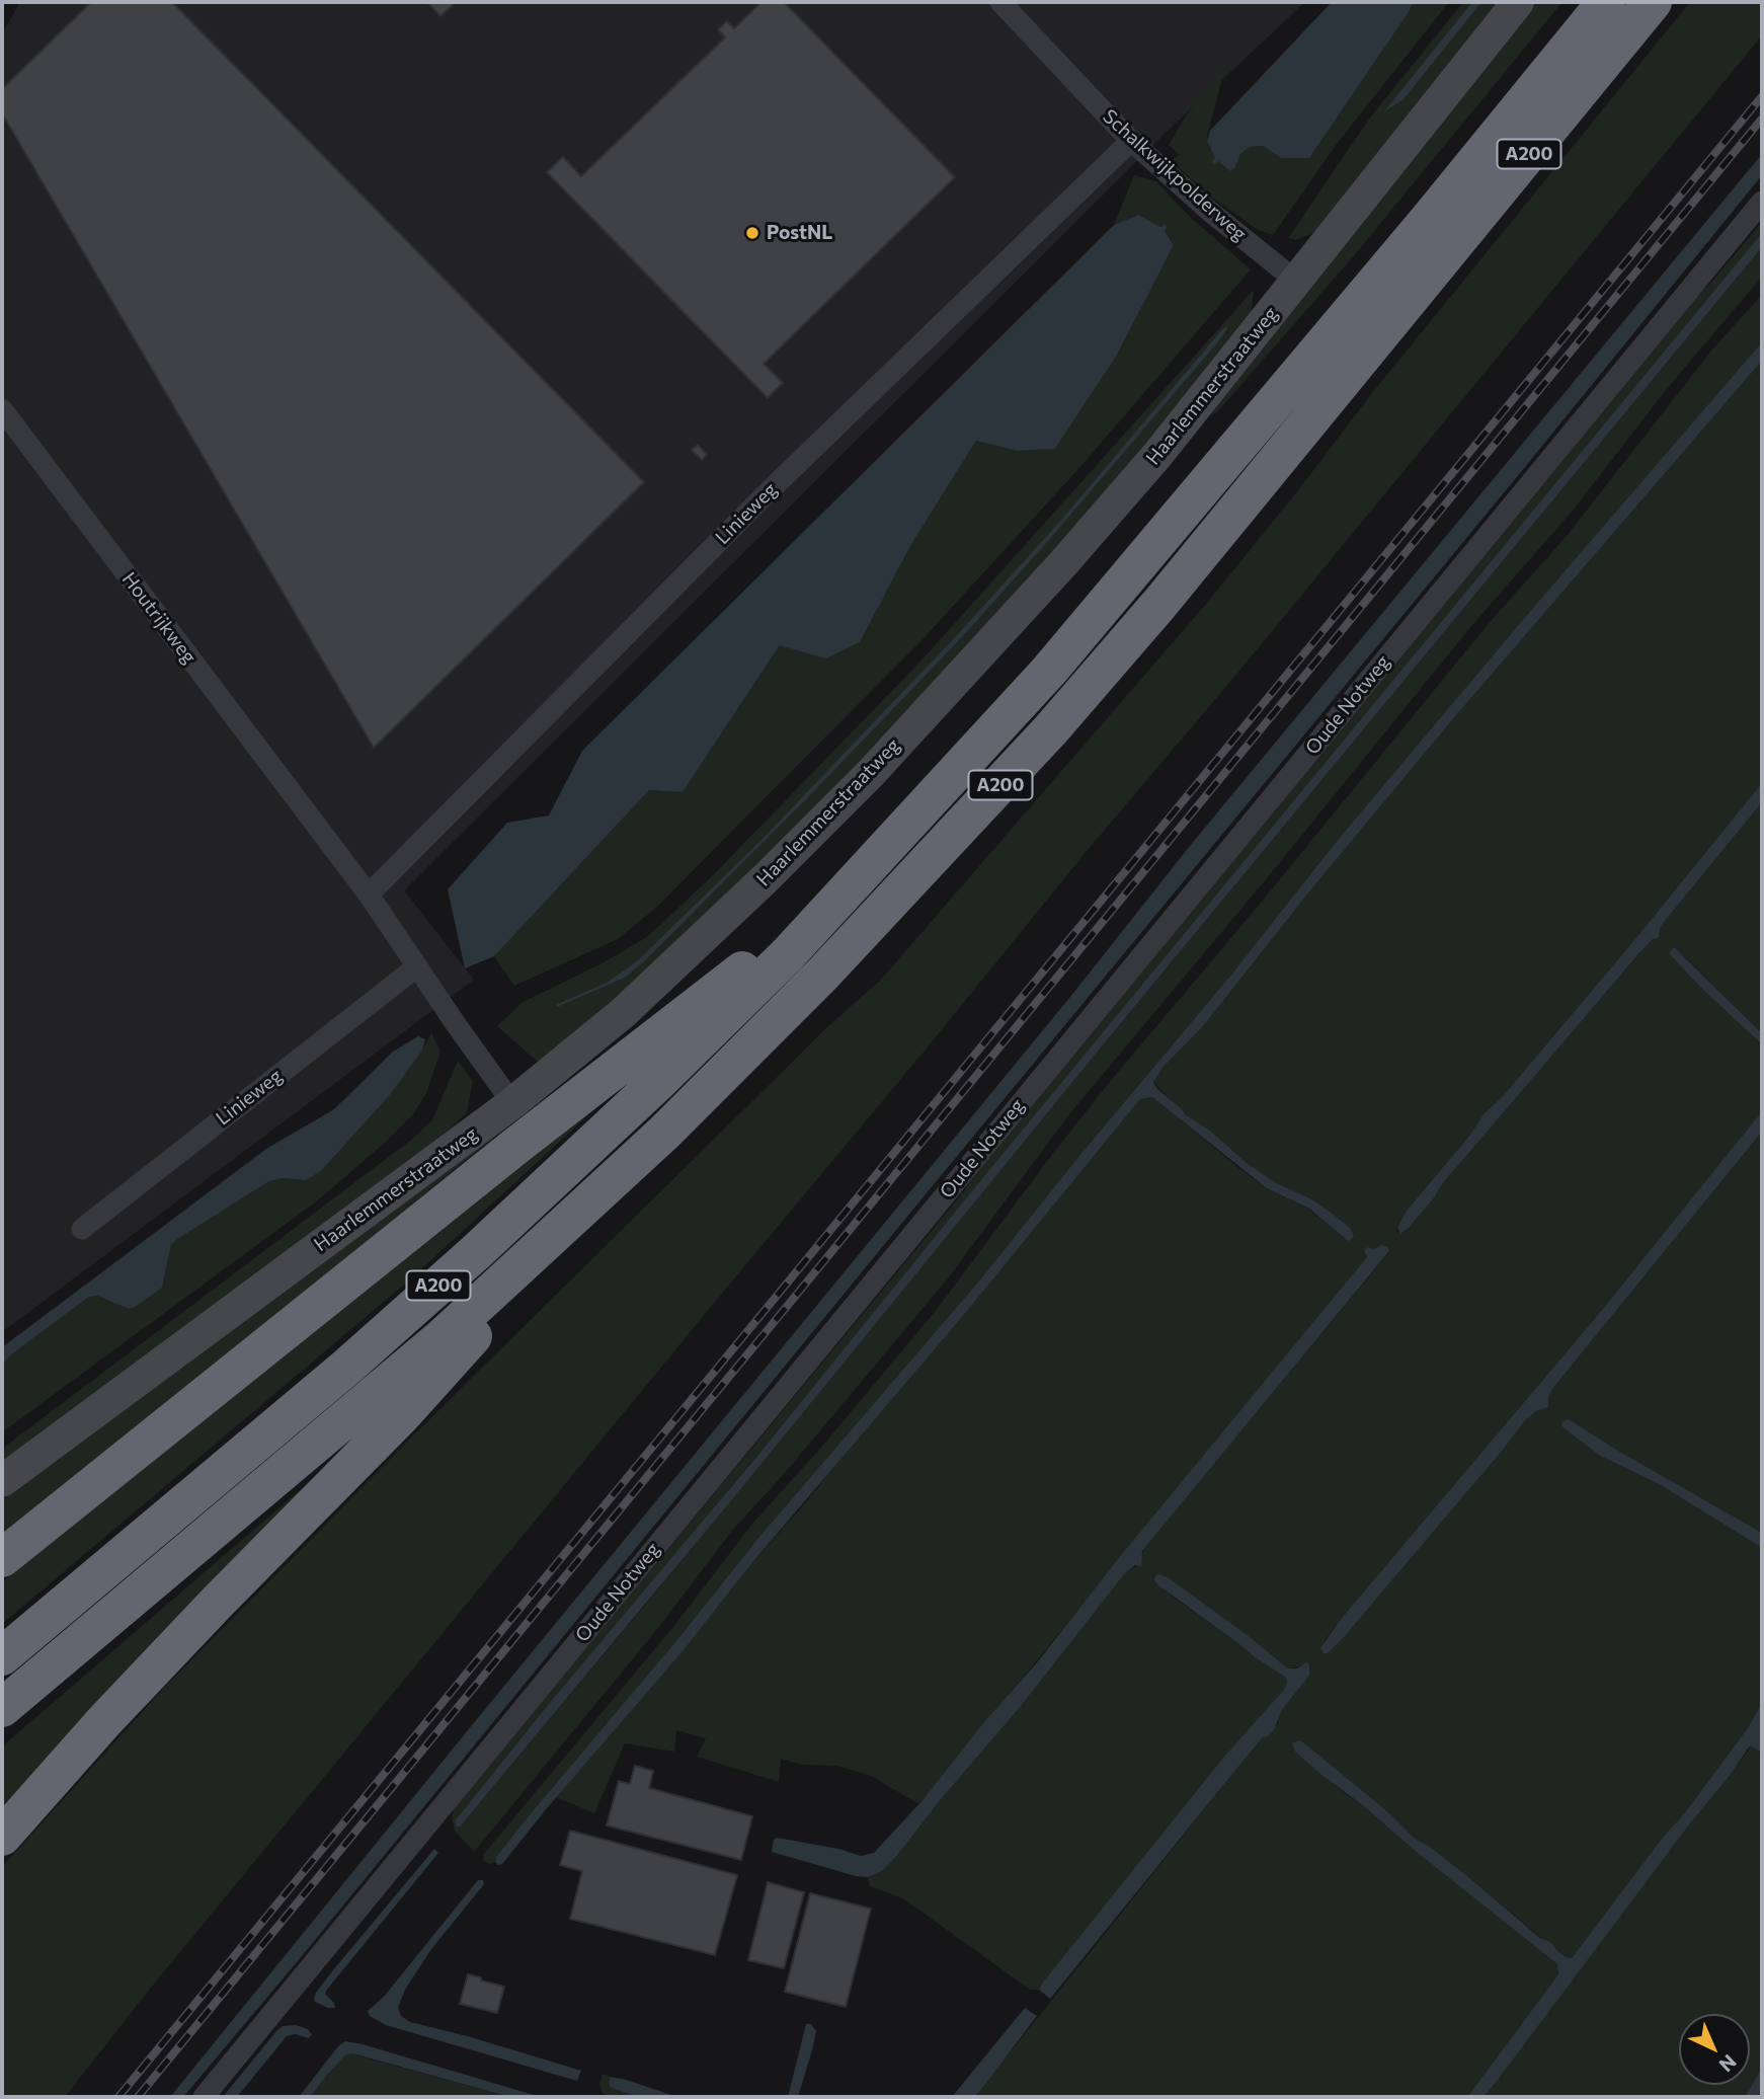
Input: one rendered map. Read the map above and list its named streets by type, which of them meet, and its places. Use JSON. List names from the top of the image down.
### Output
{
  "streets": {
    "highway": ["A200"],
    "main road": ["Haarlemmerstraatweg"],
    "street": [
      "Schalkwijkpolderweg",
      "Linieweg",
      "Houtrijkweg",
      "Oude Notweg"
    ]
  },
  "crossings": [
    ["Schalkwijkpolderweg", "Haarlemmerstraatweg"],
    ["Schalkwijkpolderweg", "Linieweg"],
    ["Linieweg", "Houtrijkweg"]
  ],
  "places": ["PostNL"],
  "north": "bottom right"
}
